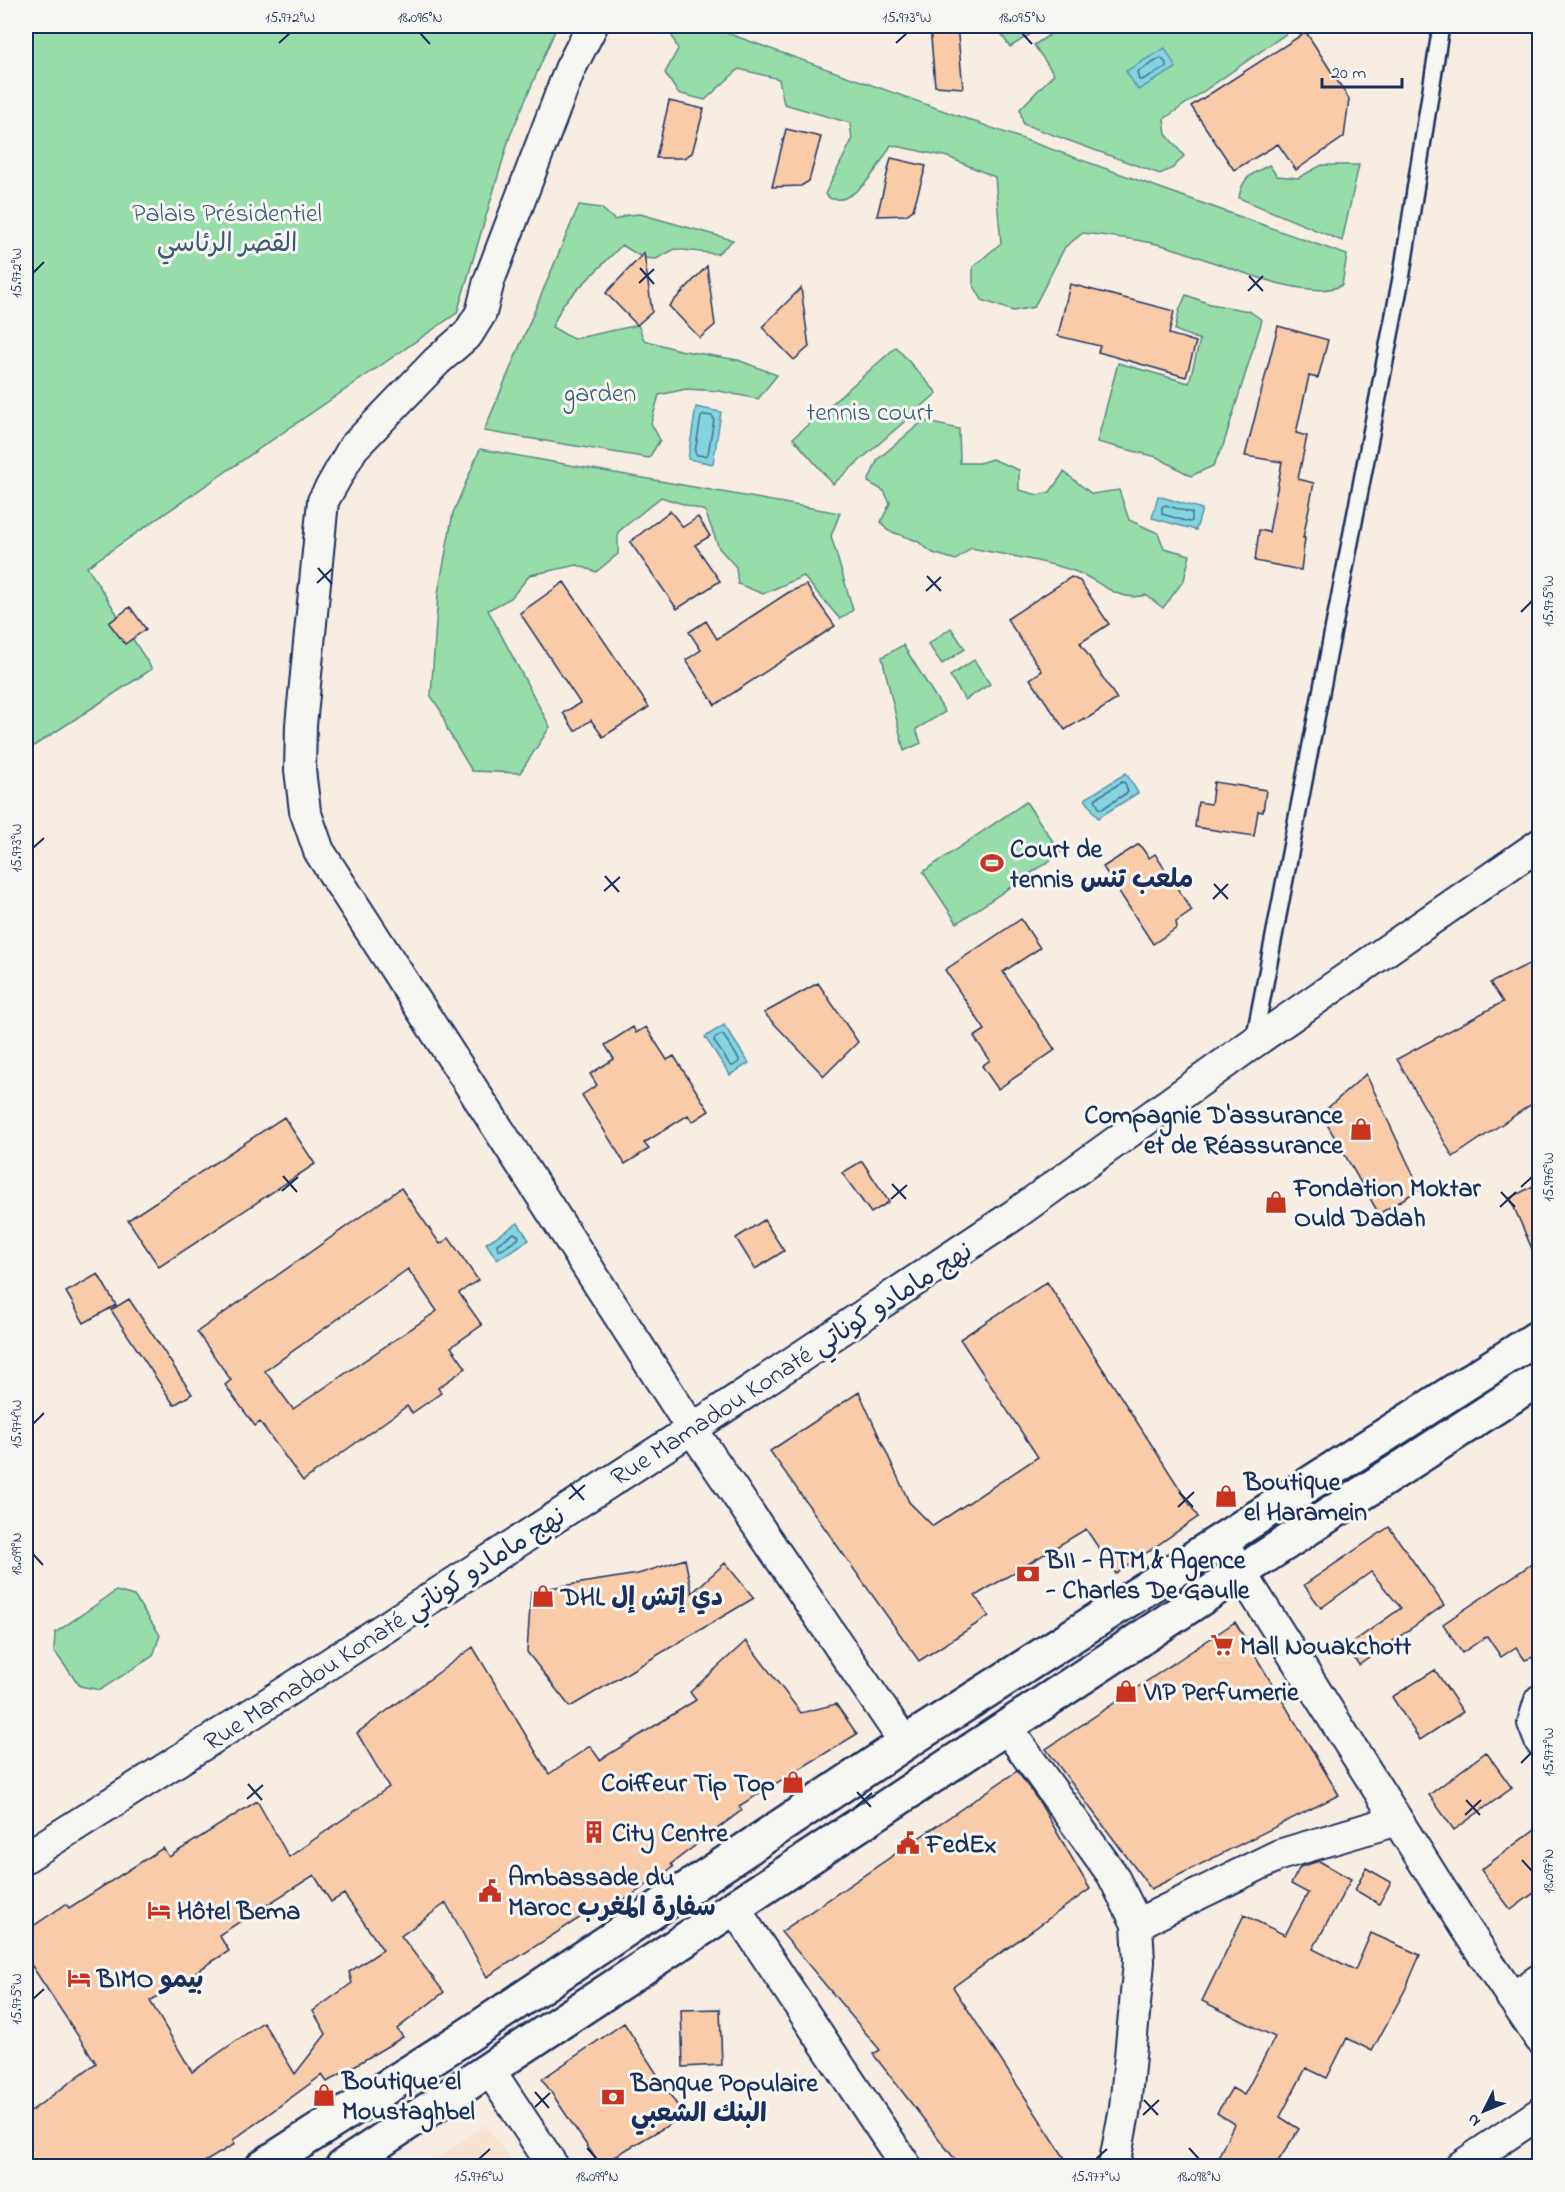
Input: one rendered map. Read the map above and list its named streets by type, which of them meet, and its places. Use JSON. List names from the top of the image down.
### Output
{
  "streets": {
    "street": ["Rue Mamadou Konaté نهج مامادو كوناتي"]
  },
  "parks": ["Palais Présidentiel القصر الرئاسي", "garden", "tennis court"],
  "places": {
    "sports": ["Court de tennis ملعب تنس"],
    "shop": [
      "Compagnie D'assurance et de Réassurance",
      "Fondation Moktar Ould Dadah",
      "Boutique el Haramein",
      "DHL دي إتش إل",
      "VIP Perfumerie",
      "Coiffeur Tip Top",
      "Boutique el Moustaghbel"
    ],
    "bank": ["BII - ATM & Agence - Charles De Gaulle", "Banque Populaire البنك الشعبي"],
    "supermarket": ["Mall Nouakchott"],
    "building": ["City Centre"],
    "public building": ["FedEx", "Ambassade du Maroc سفارة المغرب"],
    "hotel": ["Hôtel Bema", "BIMO بيمو"]
  },
  "scale_bar": "20 m",
  "north": "bottom left",
  "coordinates": [
    "15.972°W",
    "18.096°N",
    "15.973°W",
    "18.095°N",
    "15.975°W",
    "15.976°W",
    "15.974°W",
    "18.099°N",
    "15.977°W",
    "18.097°N",
    "18.098°N"
  ]
}
